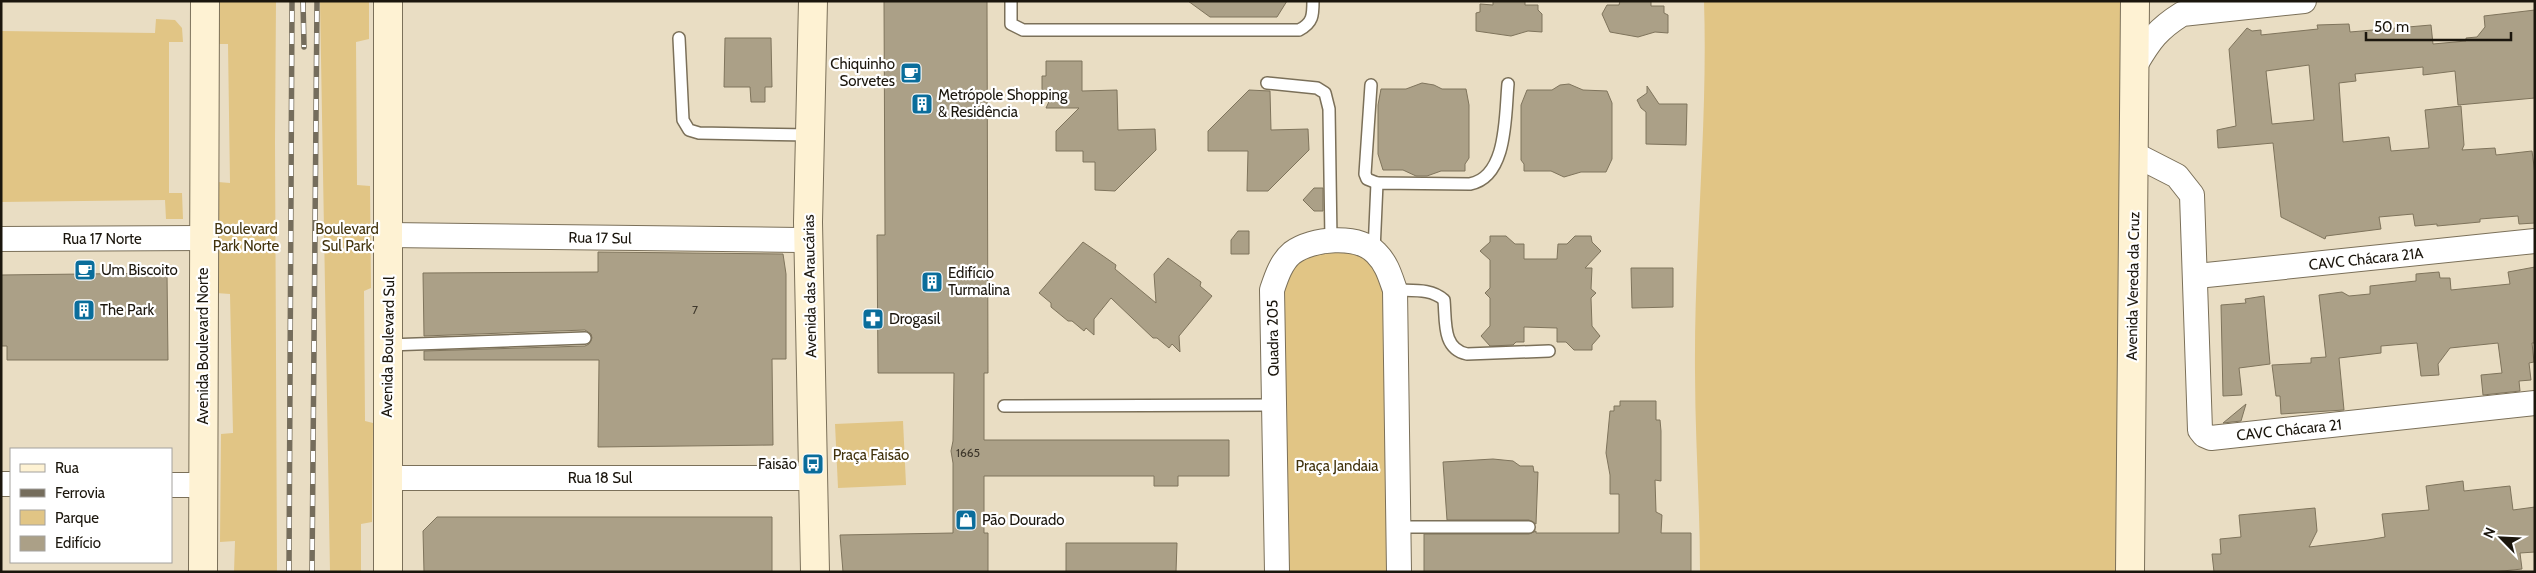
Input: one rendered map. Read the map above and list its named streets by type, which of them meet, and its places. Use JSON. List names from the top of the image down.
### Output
{
  "streets": {
    "street": [
      "Rua 17 Sul",
      "Rua 17 Norte",
      "CAVC Chácara 21A",
      "Avenida das Araucárias",
      "Avenida Vereda da Cruz",
      "Quadra 205",
      "Avenida Boulevard Norte",
      "Avenida Boulevard Sul",
      "CAVC Chácara 21",
      "Rua 18 Sul"
    ]
  },
  "crossings": [
    ["Rua 17 Sul", "Avenida das Araucárias"],
    ["Rua 17 Sul", "Avenida Boulevard Sul"],
    ["Rua 17 Norte", "Avenida Boulevard Norte"],
    ["CAVC Chácara 21A", "CAVC Chácara 21"],
    ["Avenida das Araucárias", "Rua 18 Sul"],
    ["Avenida Boulevard Sul", "Rua 18 Sul"]
  ],
  "parks": [
    "Boulevard Park Norte",
    "Boulevard Sul Park",
    "Praça Faisão",
    "Praça Jandaia"
  ],
  "places": {
    "cafe": ["Chiquinho Sorvetes", "Um Biscoito"],
    "building": ["Metrópole Shopping & Residência", "Edifício Turmalina", "The Park"],
    "pharmacy": ["Drogasil"],
    "bus stop": ["Faisão"],
    "shop": ["Pão Dourado"]
  },
  "house_numbers": ["7", "1665"],
  "legend": [
    "Rua",
    "Ferrovia",
    "Parque",
    "Edifício"
  ],
  "scale_bar": "50 m",
  "north": "top left"
}
